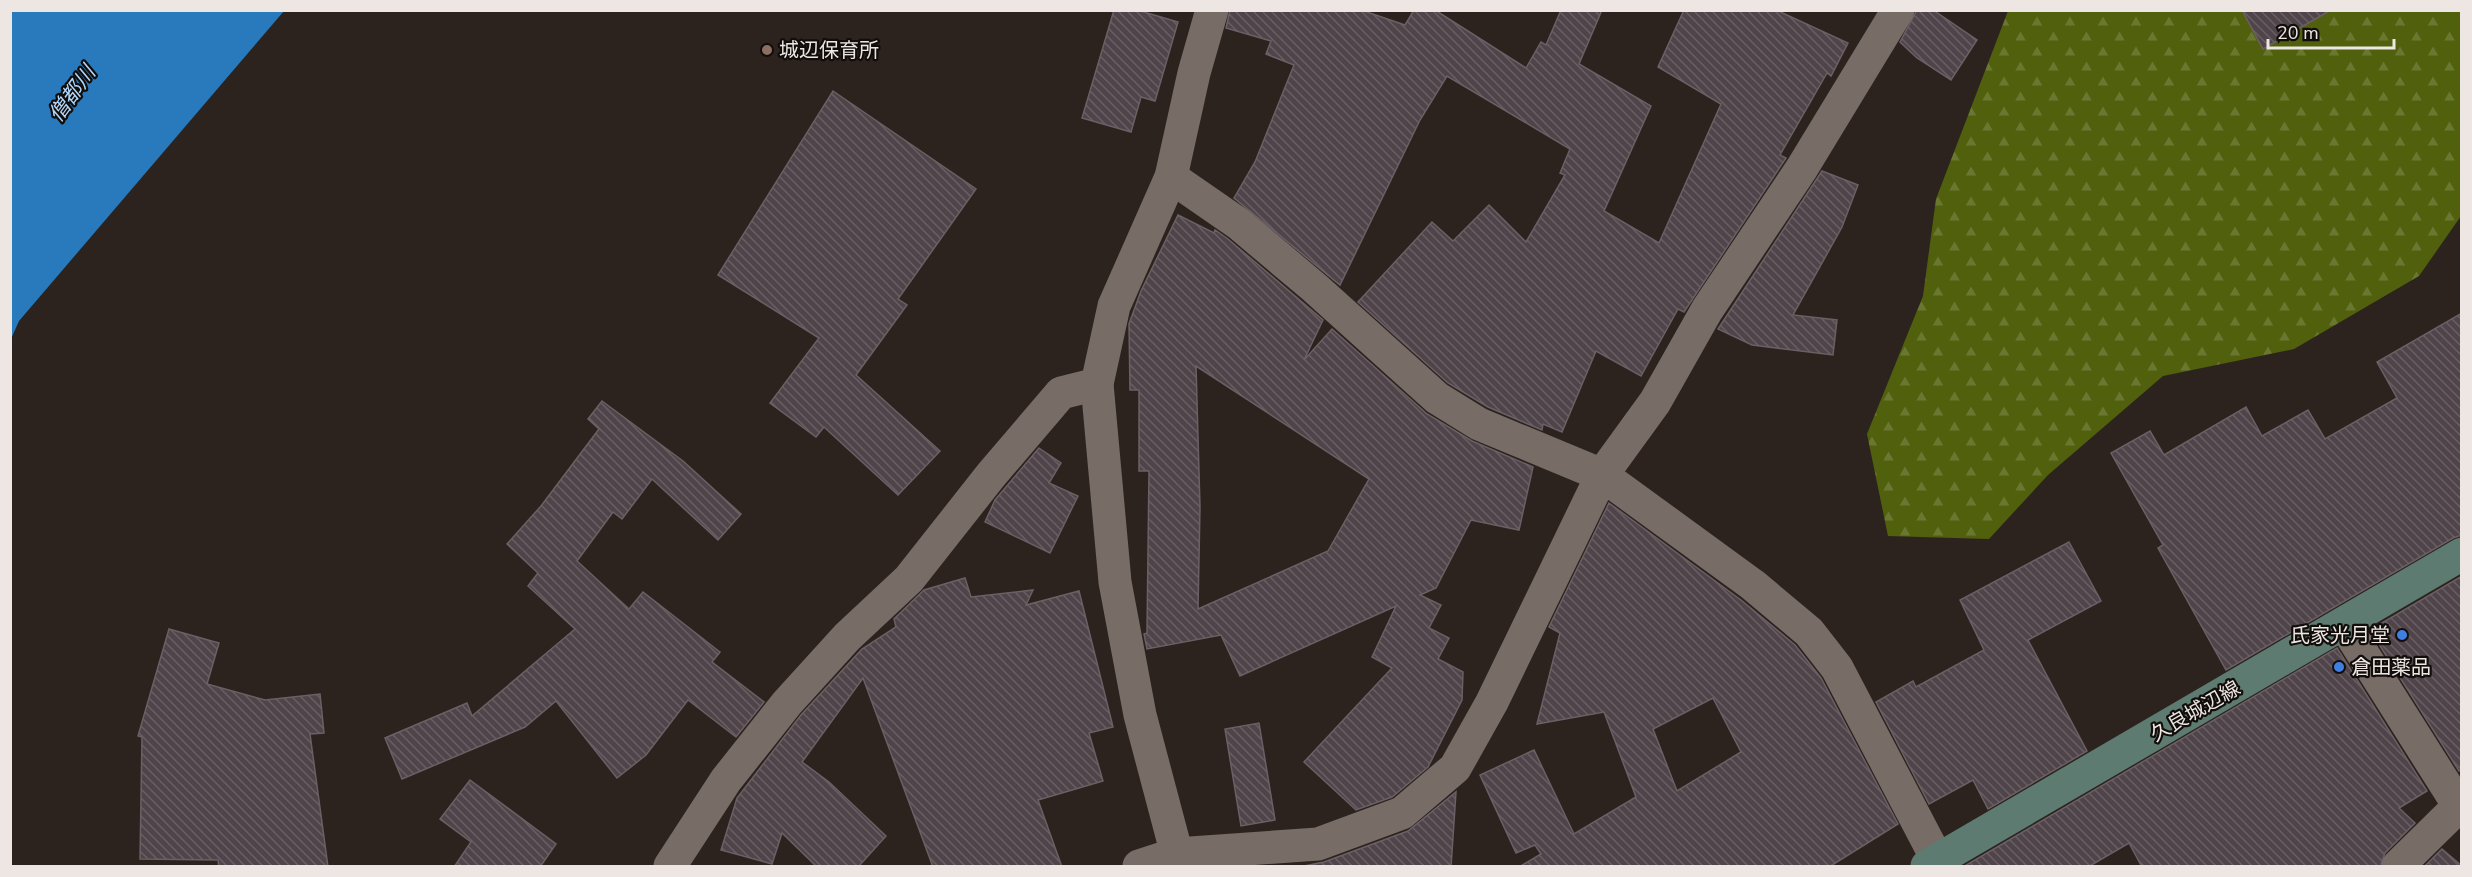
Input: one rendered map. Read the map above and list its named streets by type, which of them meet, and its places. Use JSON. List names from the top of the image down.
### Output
{
  "streets": {
    "main road": ["久良城辺線"]
  },
  "water": ["僧都川"],
  "places": ["城辺保育所", "氏家光月堂", "倉田薬品"],
  "scale_bar": "20 m"
}
